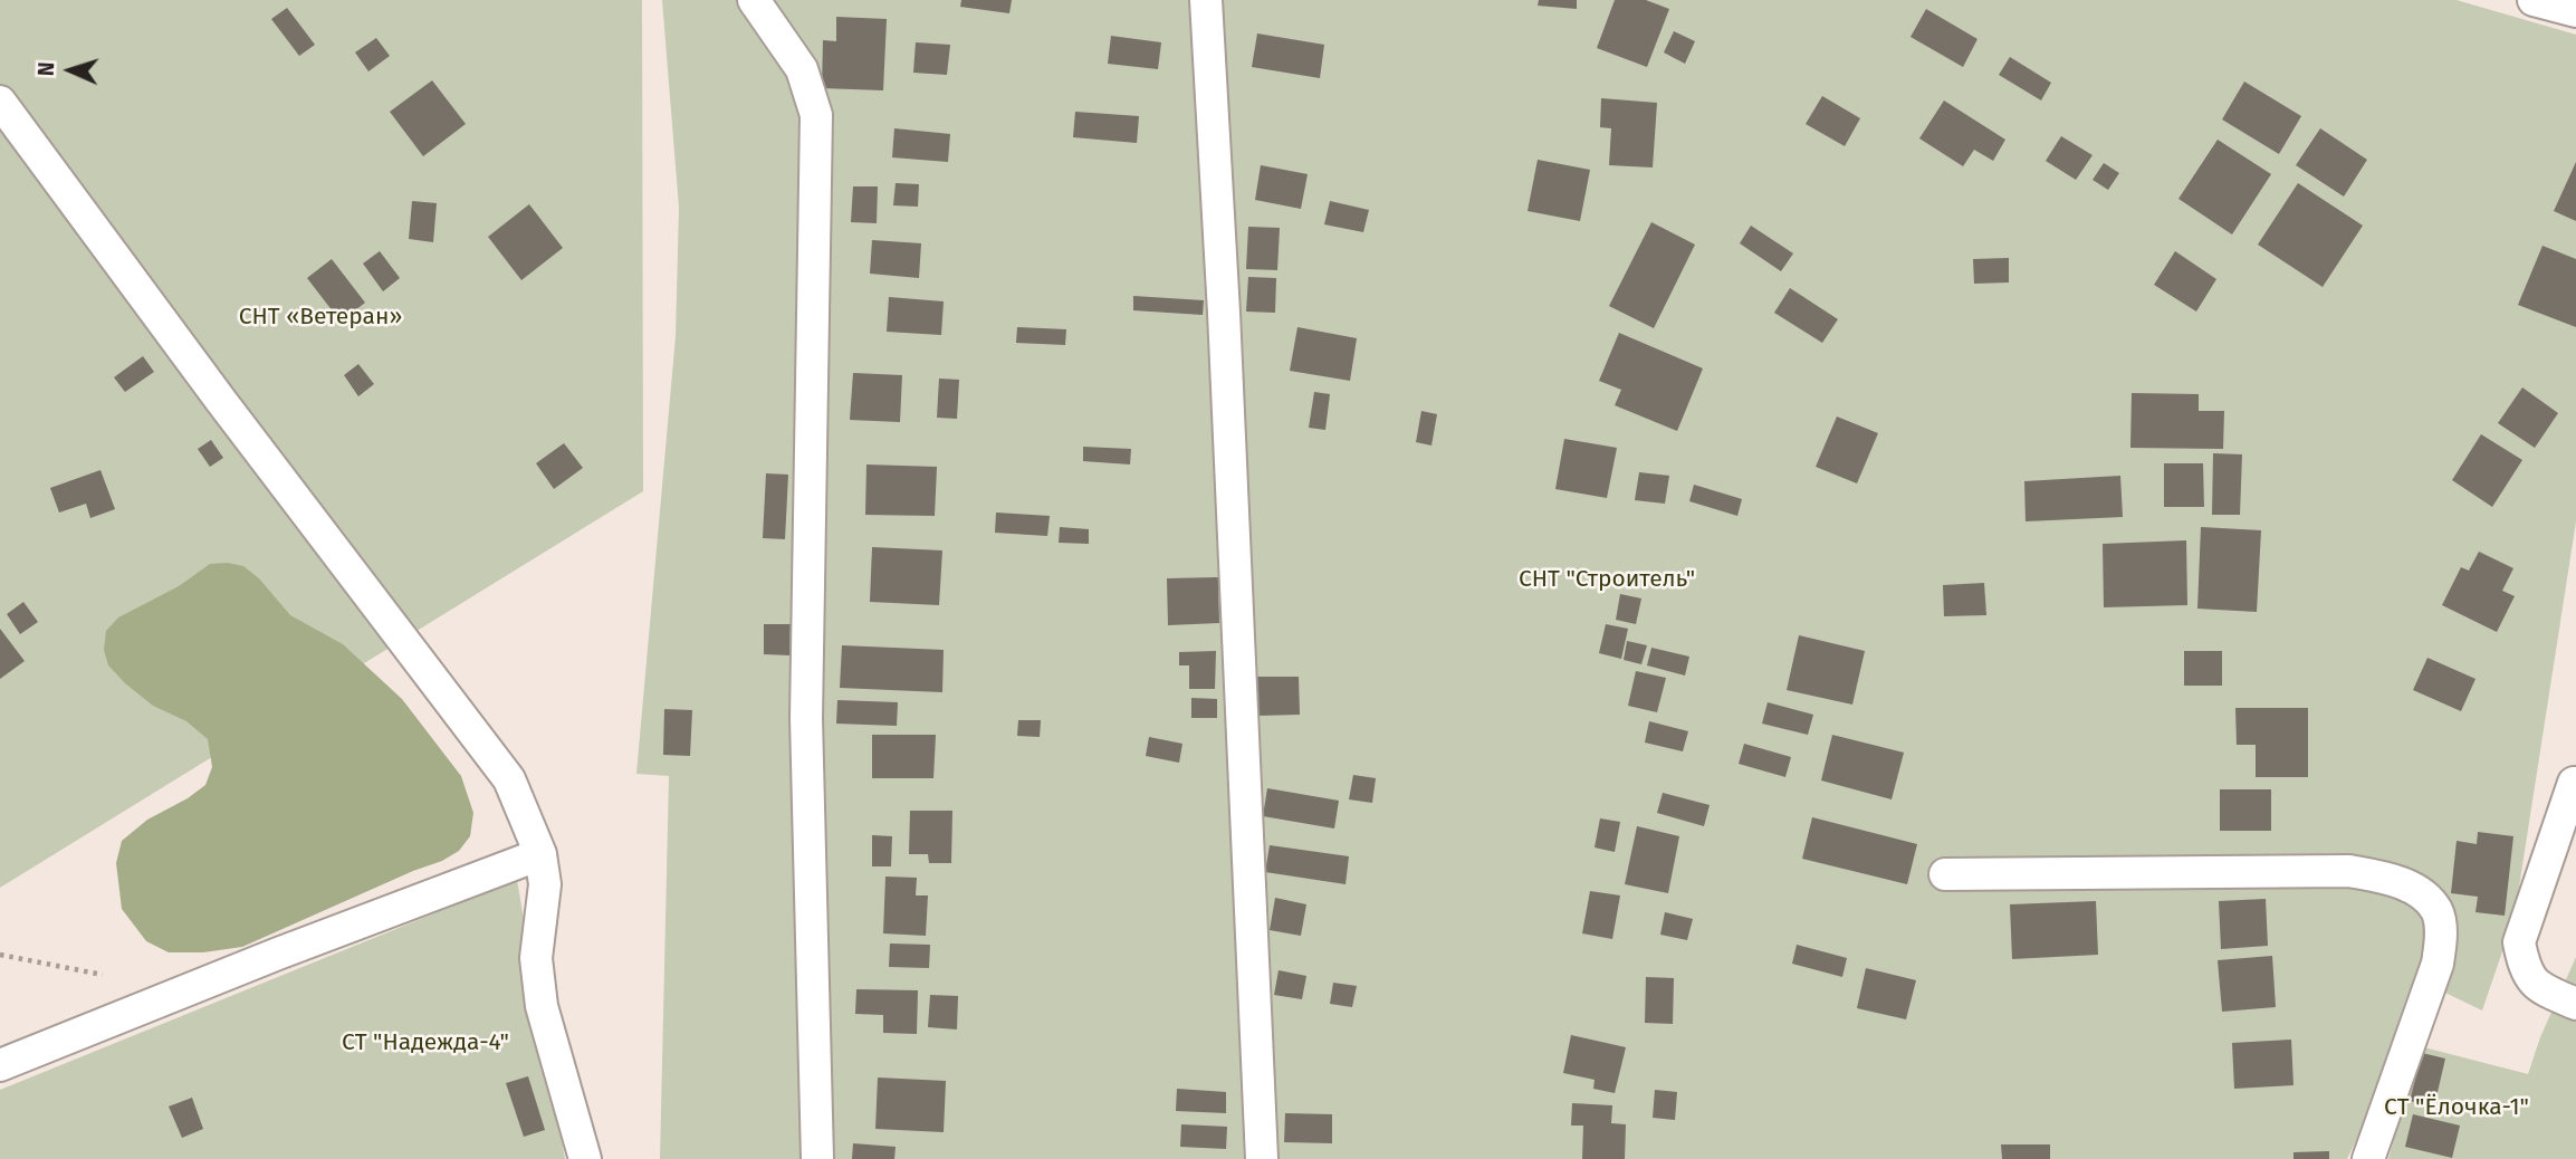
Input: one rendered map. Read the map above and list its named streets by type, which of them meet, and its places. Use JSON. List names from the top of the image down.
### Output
{
  "parks": [
    "СНТ «Ветеран»",
    "СНТ \"Строитель\"",
    "СТ \"Надежда-4\"",
    "СТ \"Ёлочка-1\""
  ],
  "north": "left"
}
